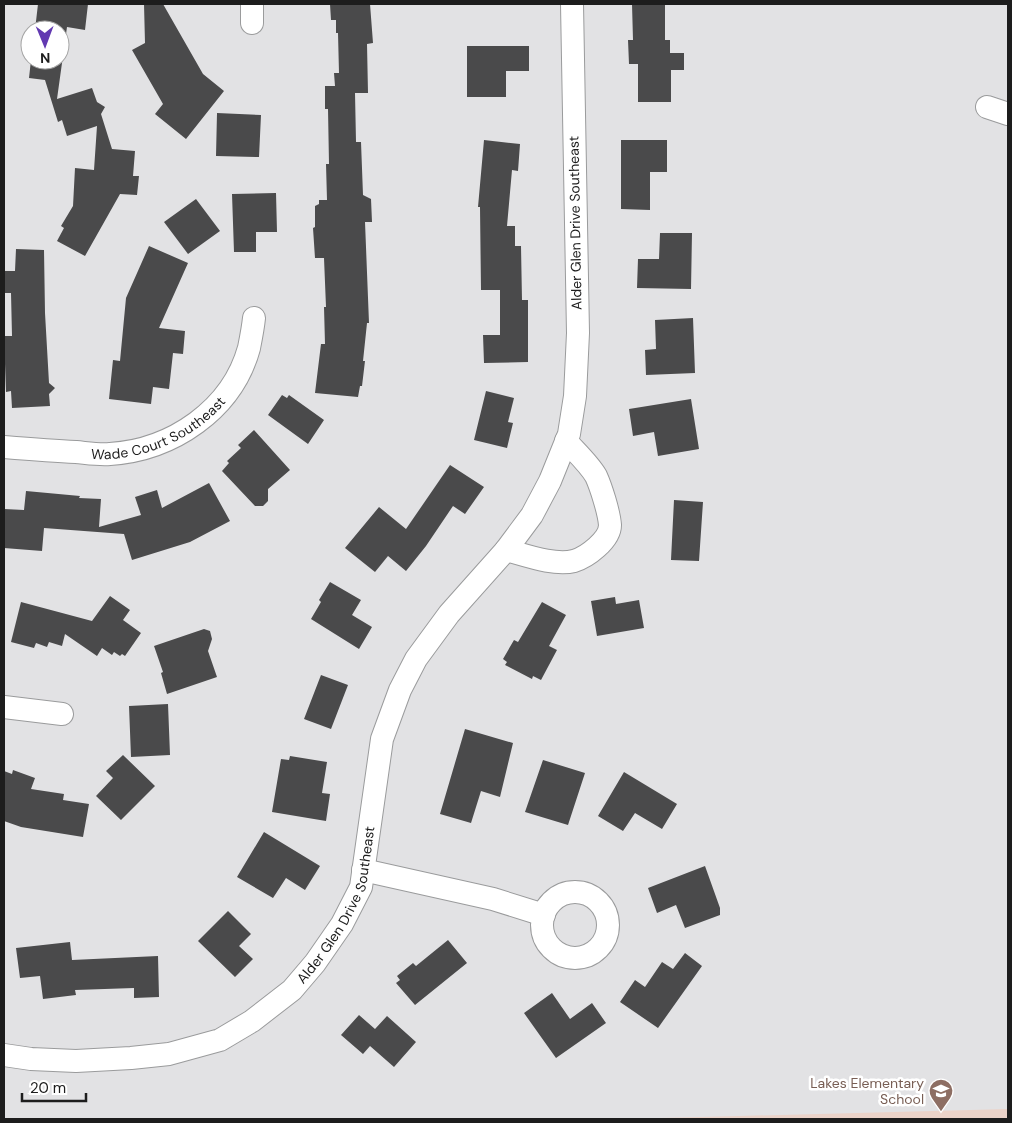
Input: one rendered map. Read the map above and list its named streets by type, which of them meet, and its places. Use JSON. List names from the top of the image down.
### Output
{
  "streets": {
    "street": ["Alder Glen Drive Southeast", "Wade Court Southeast"]
  },
  "places": {
    "school or university": ["Lakes Elementary School"]
  },
  "scale_bar": "20 m",
  "north": "bottom"
}
